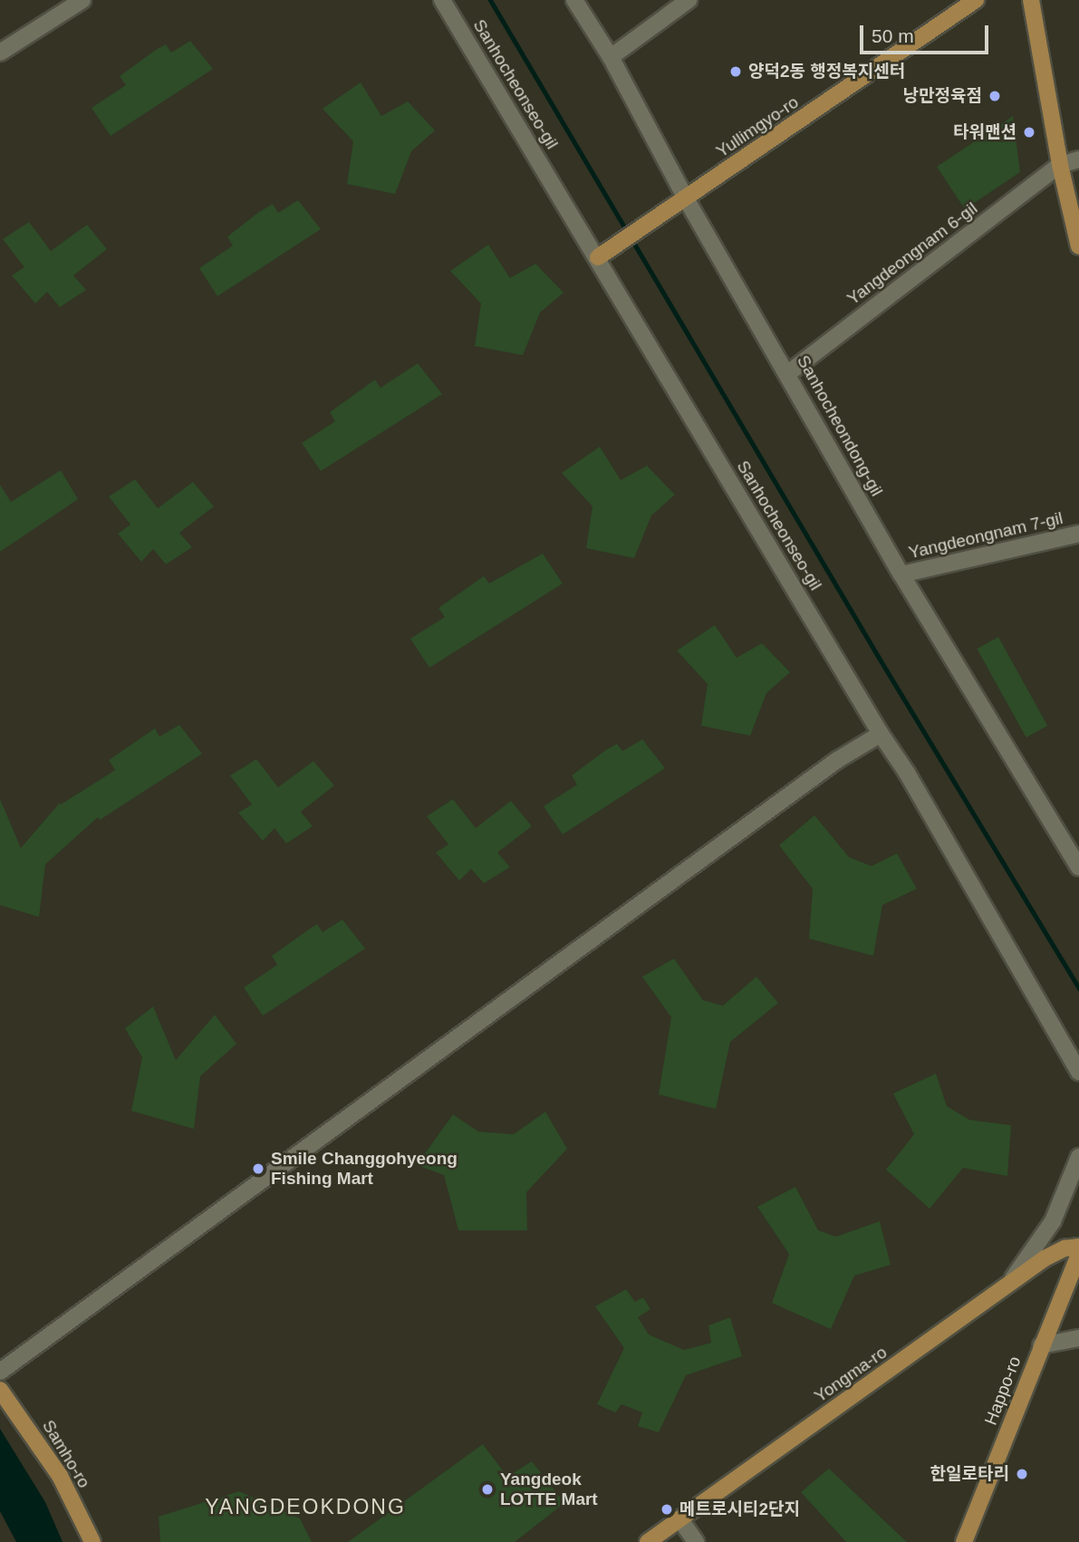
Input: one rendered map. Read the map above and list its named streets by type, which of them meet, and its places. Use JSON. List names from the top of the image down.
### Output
{
  "streets": {
    "main road": [
      "Yullimgyo-ro",
      "Yongma-ro",
      "Happo-ro",
      "Samho-ro"
    ],
    "street": [
      "Sanhocheonseo-gil",
      "Yangdeongnam 6-gil",
      "Sanhocheondong-gil",
      "Yangdeongnam 7-gil"
    ]
  },
  "crossings": [
    ["Sanhocheonseo-gil", "Yullimgyo-ro"],
    ["Yullimgyo-ro", "Sanhocheondong-gil"],
    ["Yangdeongnam 6-gil", "Sanhocheondong-gil"],
    ["Sanhocheondong-gil", "Yangdeongnam 7-gil"]
  ],
  "districts": ["YANGDEOKDONG"],
  "places": [
    "양덕2동 행정복지센터",
    "낭만정육점",
    "타워맨션",
    "Smile Changgohyeong Fishing Mart",
    "한일로타리",
    "Yangdeok LOTTE Mart",
    "메트로시티2단지"
  ],
  "scale_bar": "50 m"
}
